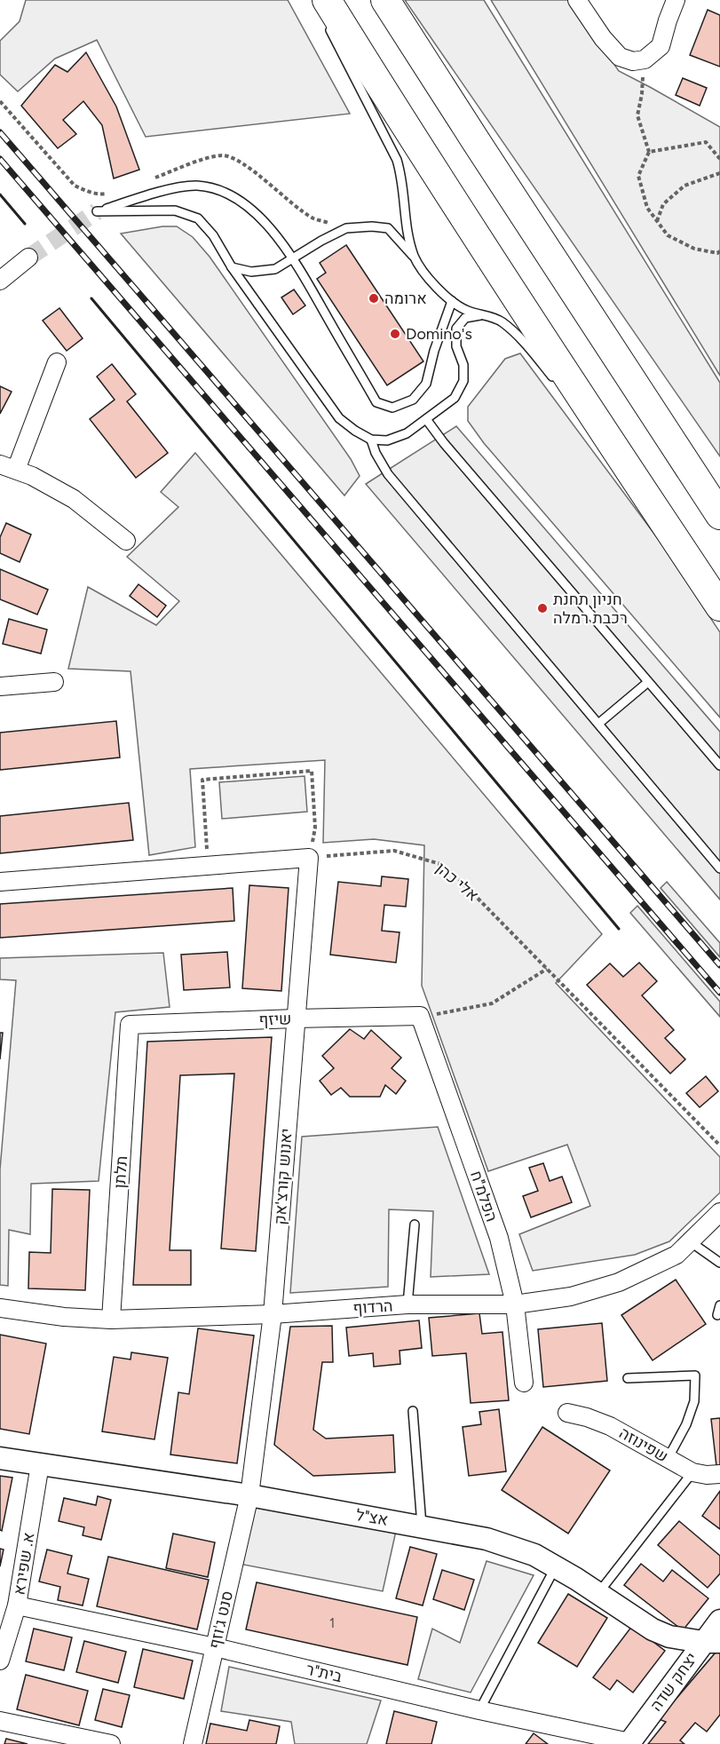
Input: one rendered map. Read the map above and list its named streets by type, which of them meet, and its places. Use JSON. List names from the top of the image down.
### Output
{
  "streets": {
    "street": [
      "שיזף",
      "תלתן",
      "יאנוש קורצ'אק",
      "הפלמ\"ח",
      "הרדוף",
      "שפינוזה",
      "אצ\"ל",
      "א. שפירא",
      "סנט ג'וזף",
      "בית\"ר",
      "יצחק שדה"
    ],
    "path": ["אלי כהן"]
  },
  "crossings": [
    ["אלי כהן", "יאנוש קורצ'אק"],
    ["שיזף", "תלתן"],
    ["שיזף", "יאנוש קורצ'אק"],
    ["שיזף", "הפלמ\"ח"],
    ["תלתן", "הרדוף"],
    ["יאנוש קורצ'אק", "הרדוף"],
    ["יאנוש קורצ'אק", "אצ\"ל"],
    ["יאנוש קורצ'אק", "סנט ג'וזף"],
    ["הפלמ\"ח", "הרדוף"],
    ["אצ\"ל", "א. שפירא"],
    ["אצ\"ל", "סנט ג'וזף"],
    ["אצ\"ל", "יצחק שדה"],
    ["א. שפירא", "בית\"ר"],
    ["סנט ג'וזף", "בית\"ר"],
    ["בית\"ר", "יצחק שדה"]
  ],
  "places": ["ארומה", "Domino's", "חניון תחנת רכבת רמלה"],
  "house_numbers": ["1"]
}
